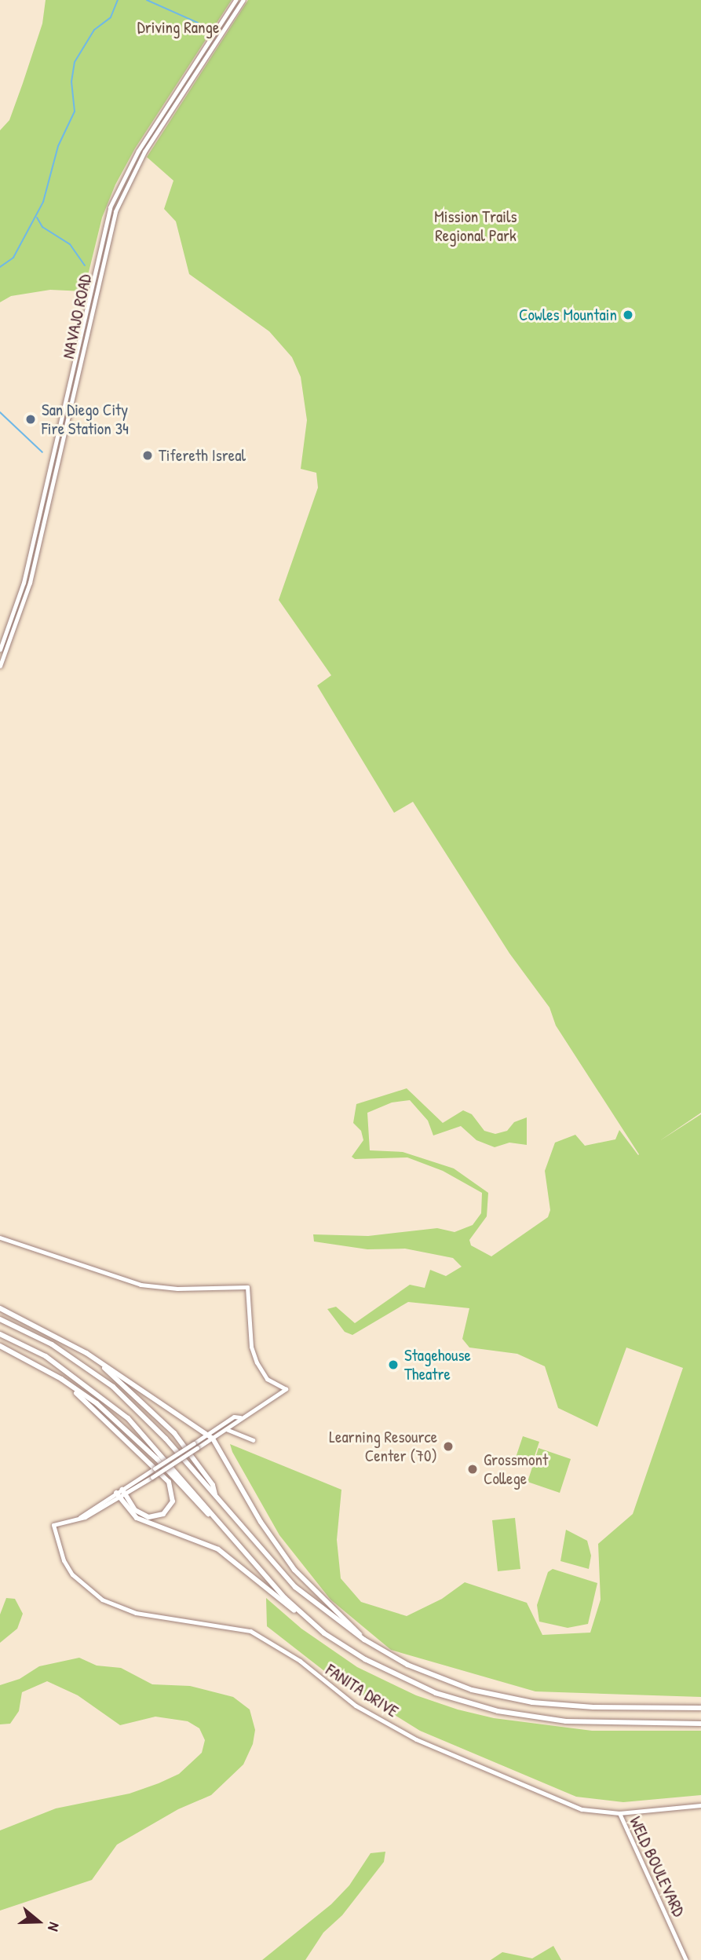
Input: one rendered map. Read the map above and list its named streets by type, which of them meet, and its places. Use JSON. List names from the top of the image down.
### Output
{
  "streets": {
    "main road": ["NAVAJO ROAD", "FANITA DRIVE", "WELD BOULEVARD"]
  },
  "crossings": [
    ["FANITA DRIVE", "WELD BOULEVARD"]
  ],
  "parks": ["Driving Range", "Mission Trails Regional Park"],
  "places": [
    "Cowles Mountain",
    "San Diego City Fire Station 34",
    "Tifereth Isreal",
    "Stagehouse Theatre",
    "Learning Resource Center (70)",
    "Grossmont College"
  ],
  "north": "right"
}
